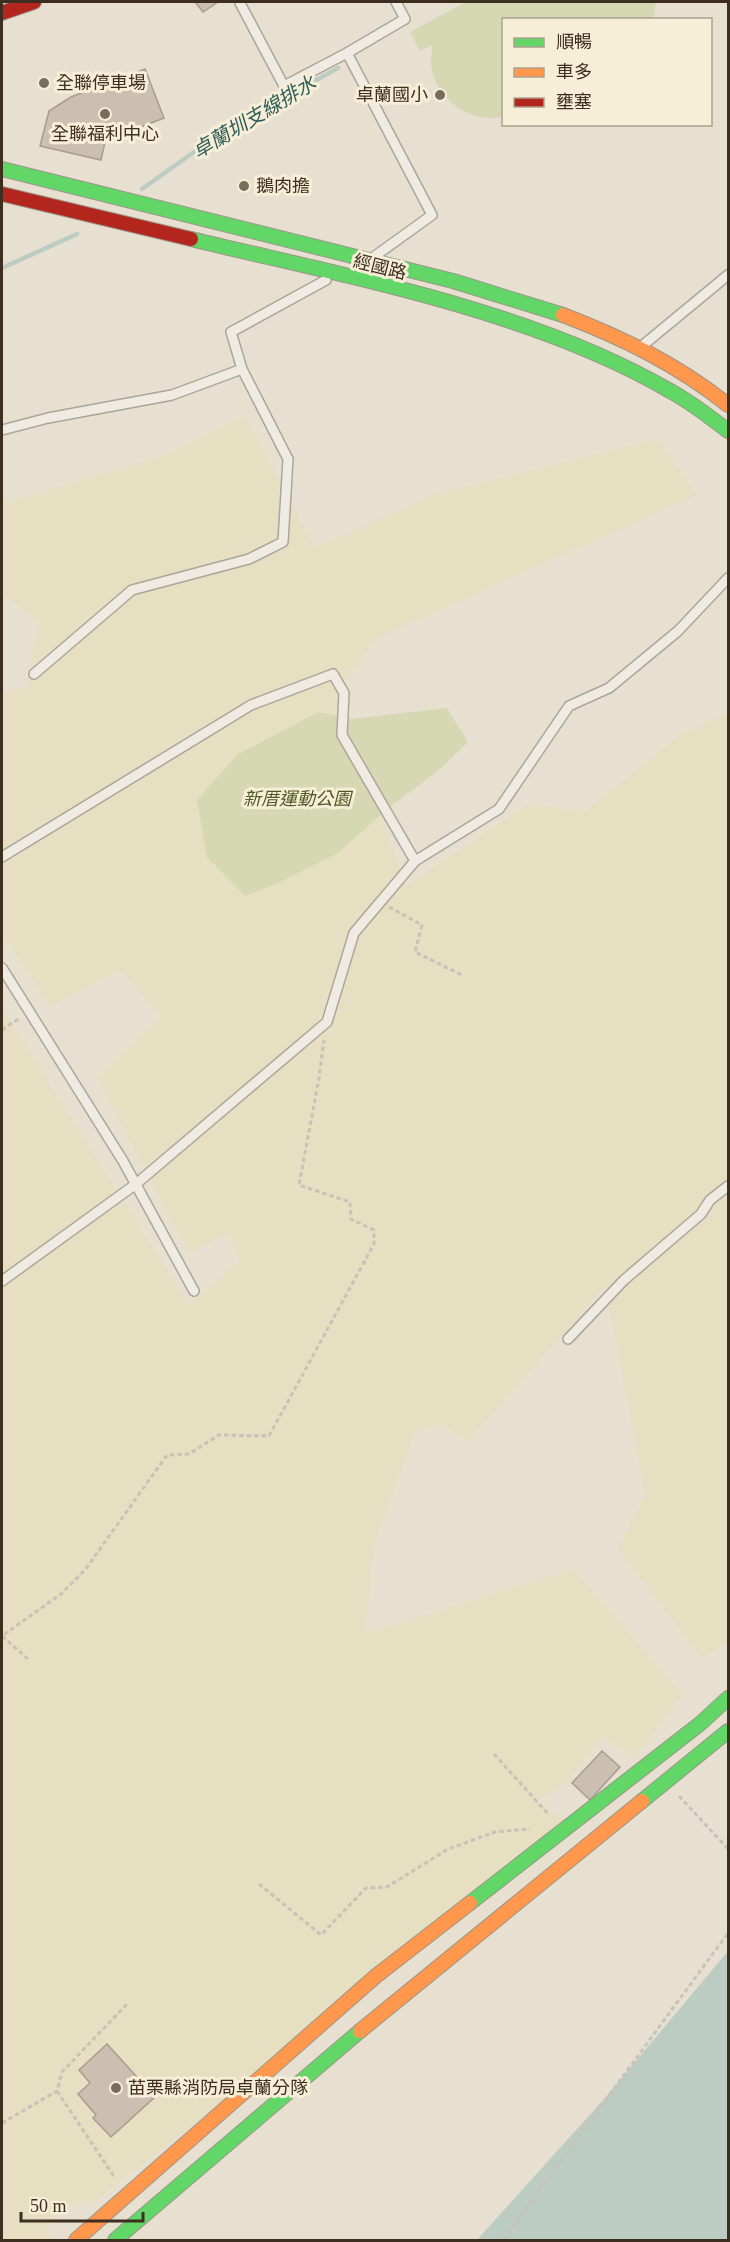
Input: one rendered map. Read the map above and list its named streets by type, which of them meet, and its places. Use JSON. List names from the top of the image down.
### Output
{
  "streets": {
    "main road": ["經國路"]
  },
  "water": ["卓蘭圳支線排水"],
  "parks": ["新厝運動公園"],
  "places": [
    "全聯停車場",
    "卓蘭國小",
    "全聯福利中心",
    "鵝肉擔",
    "苗栗縣消防局卓蘭分隊"
  ],
  "legend": ["順暢", "車多", "壅塞"],
  "scale_bar": "50 m"
}
